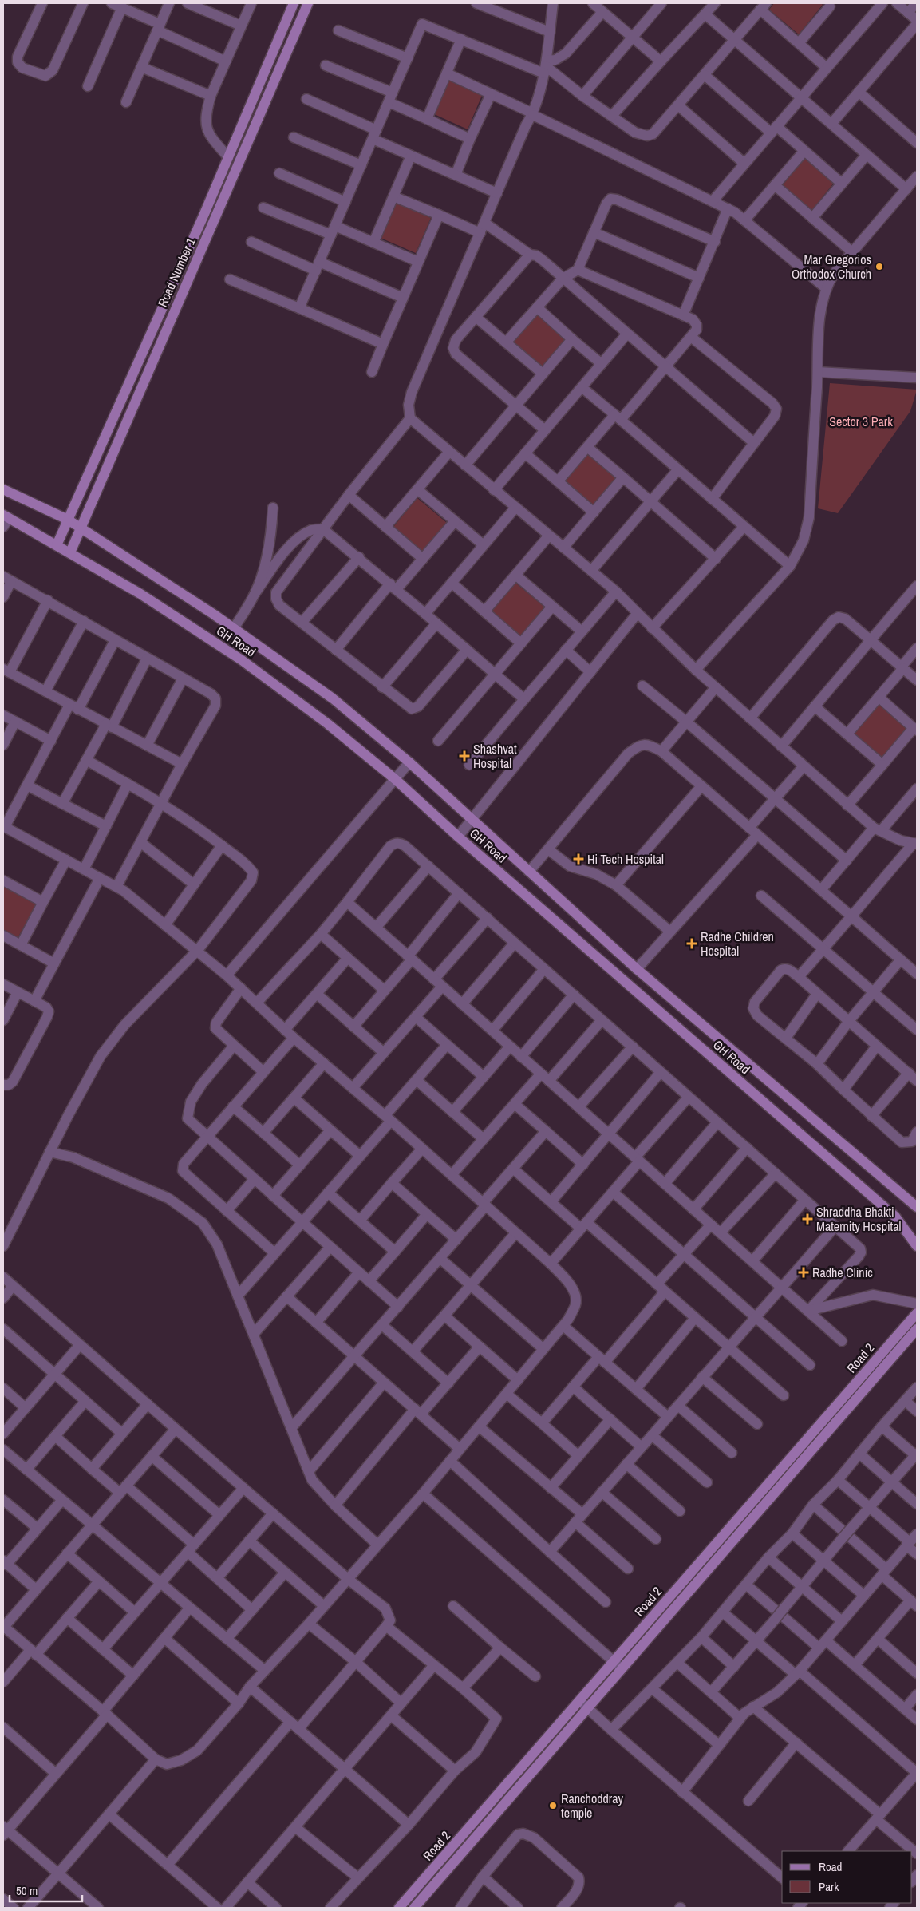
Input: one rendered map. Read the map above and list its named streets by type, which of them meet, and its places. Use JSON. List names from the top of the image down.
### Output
{
  "streets": {
    "street": ["Road Number 1", "GH Road", "Road 2"]
  },
  "crossings": [
    ["Road Number 1", "GH Road"]
  ],
  "parks": ["Sector 3 Park"],
  "places": {
    "other": ["Mar Gregorios Orthodox Church", "Ranchoddray temple"],
    "health": [
      "Shashvat Hospital",
      "Hi Tech Hospital",
      "Radhe Children Hospital",
      "Shraddha Bhakti Maternity Hospital",
      "Radhe Clinic"
    ]
  },
  "legend": ["Road", "Park"],
  "scale_bar": "50 m"
}
